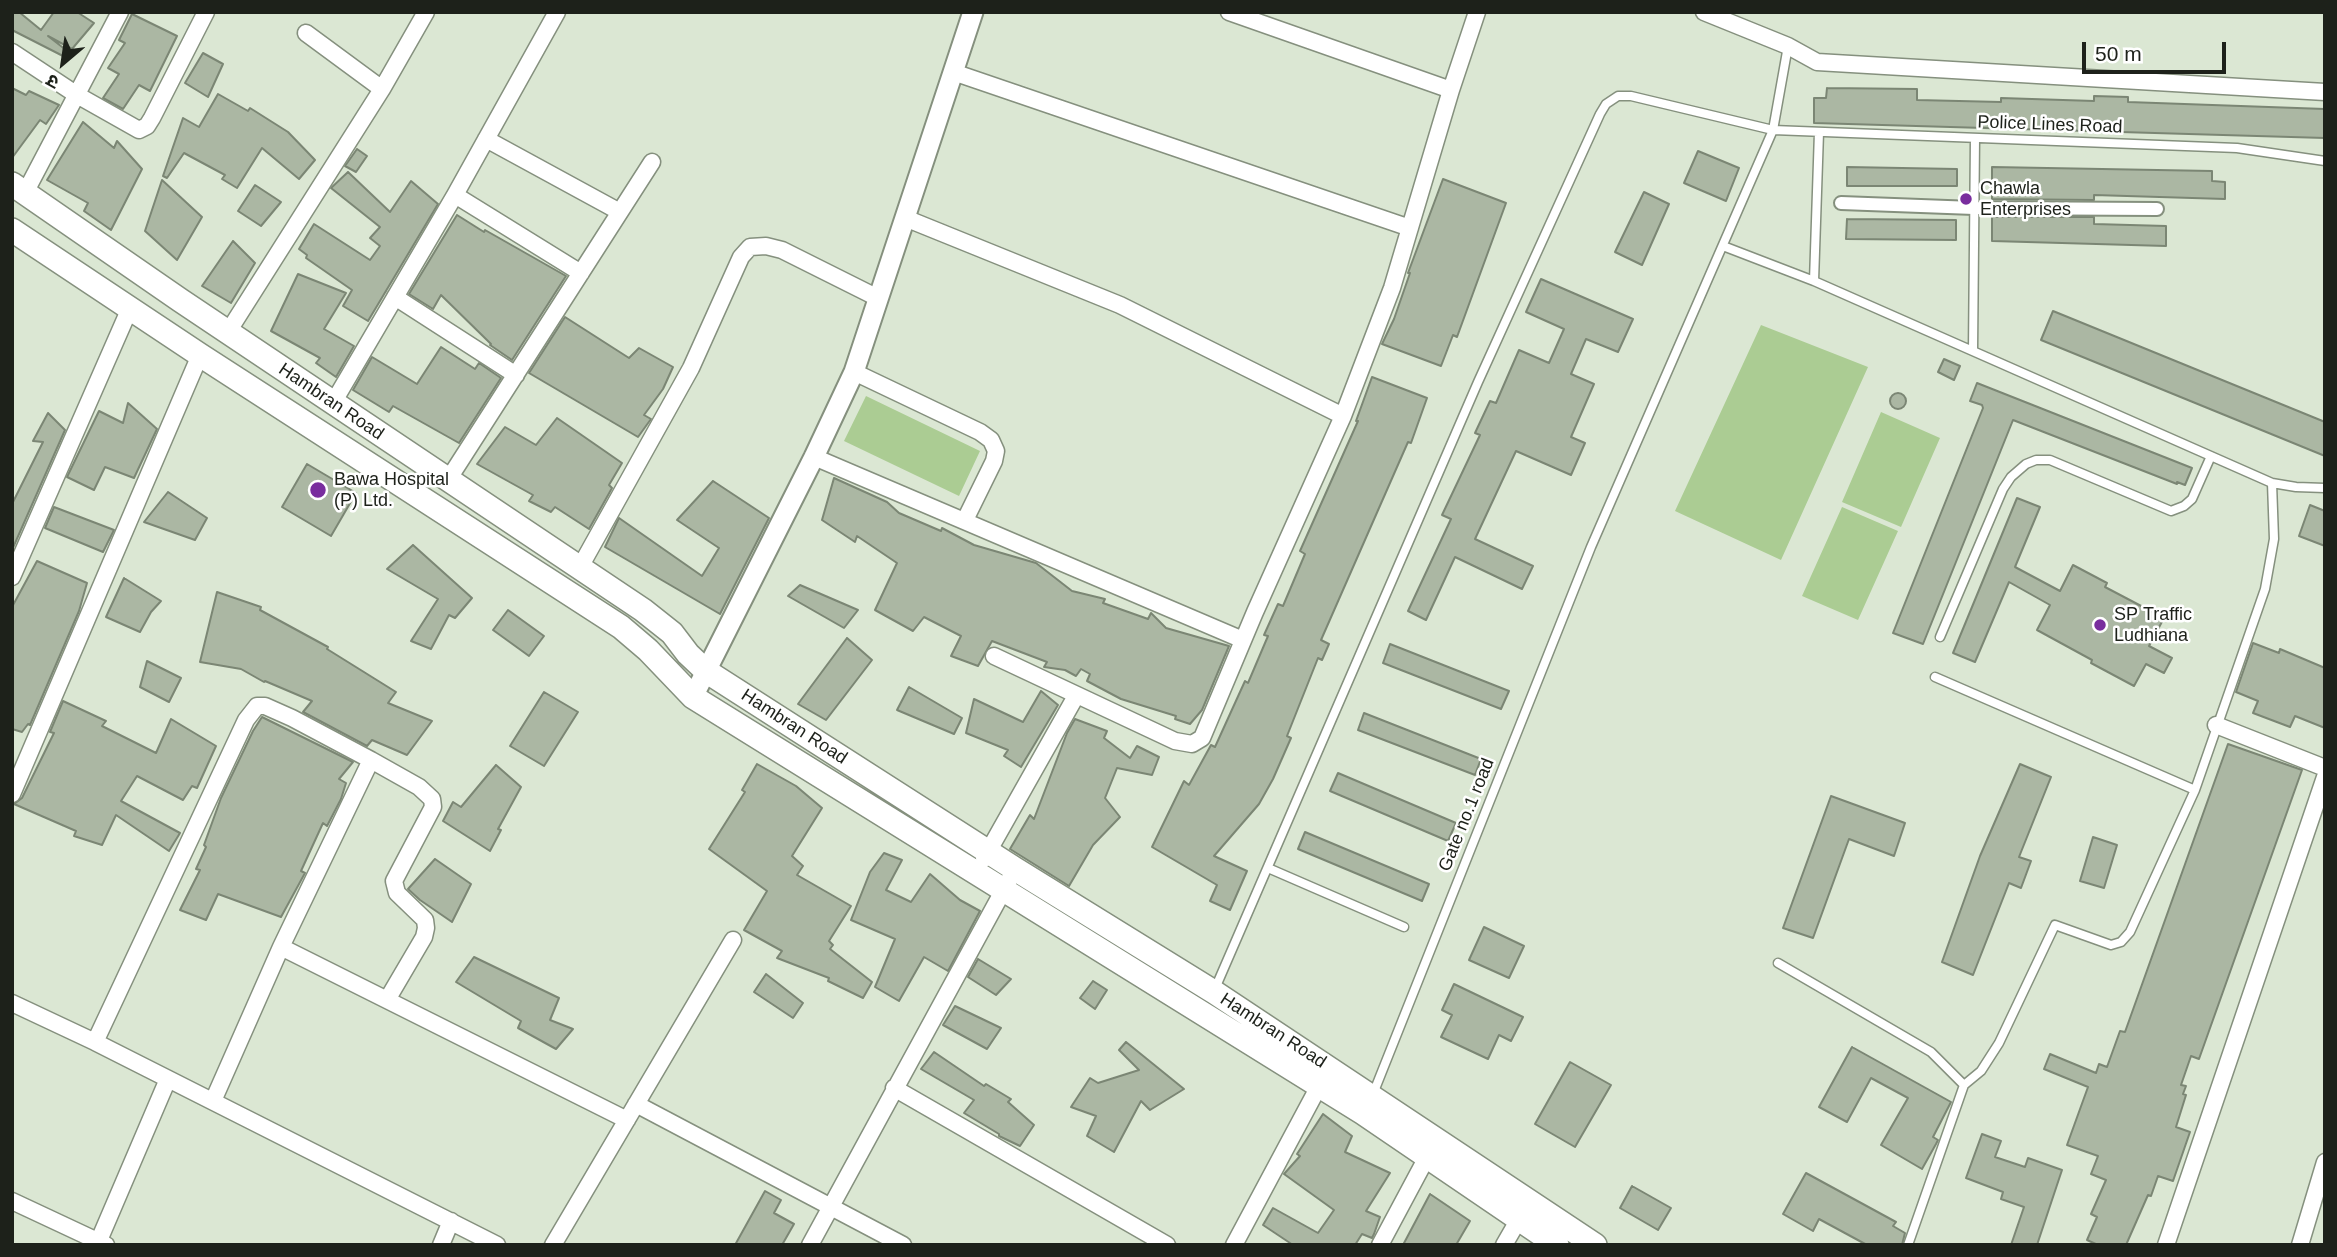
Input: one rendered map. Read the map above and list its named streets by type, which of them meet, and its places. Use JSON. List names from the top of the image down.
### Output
{
  "streets": {
    "main road": ["Hambran Road"],
    "lane": ["Police Lines Road", "Gate no.1 road"]
  },
  "crossings": [
    ["Police Lines Road", "Hambran Road"],
    ["Police Lines Road", "Gate no.1 road"],
    ["Hambran Road", "Gate no.1 road"]
  ],
  "places": ["Chawla Enterprises", "Bawa Hospital (P) Ltd.", "SP Traffic Ludhiana"],
  "scale_bar": "50 m",
  "north": "bottom left"
}
